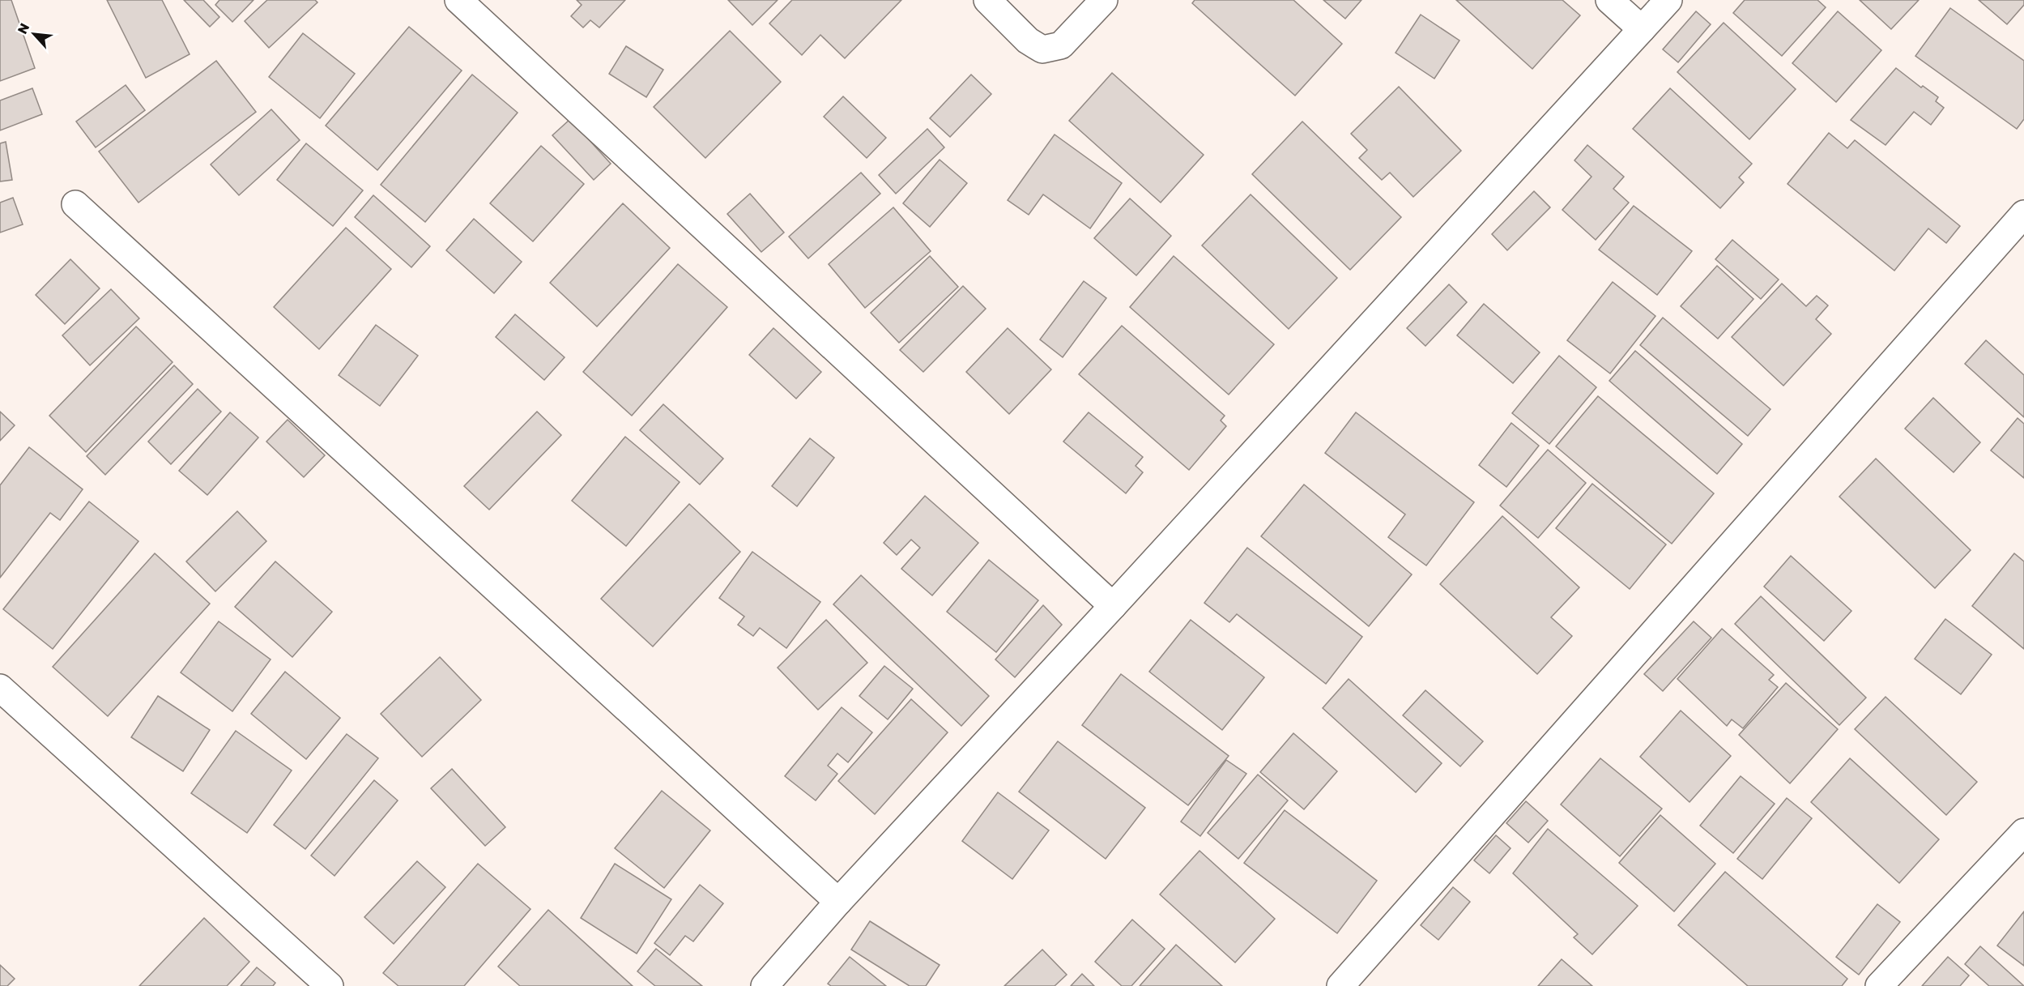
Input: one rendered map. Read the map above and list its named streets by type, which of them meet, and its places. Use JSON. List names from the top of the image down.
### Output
{
  "north": "top left"
}
